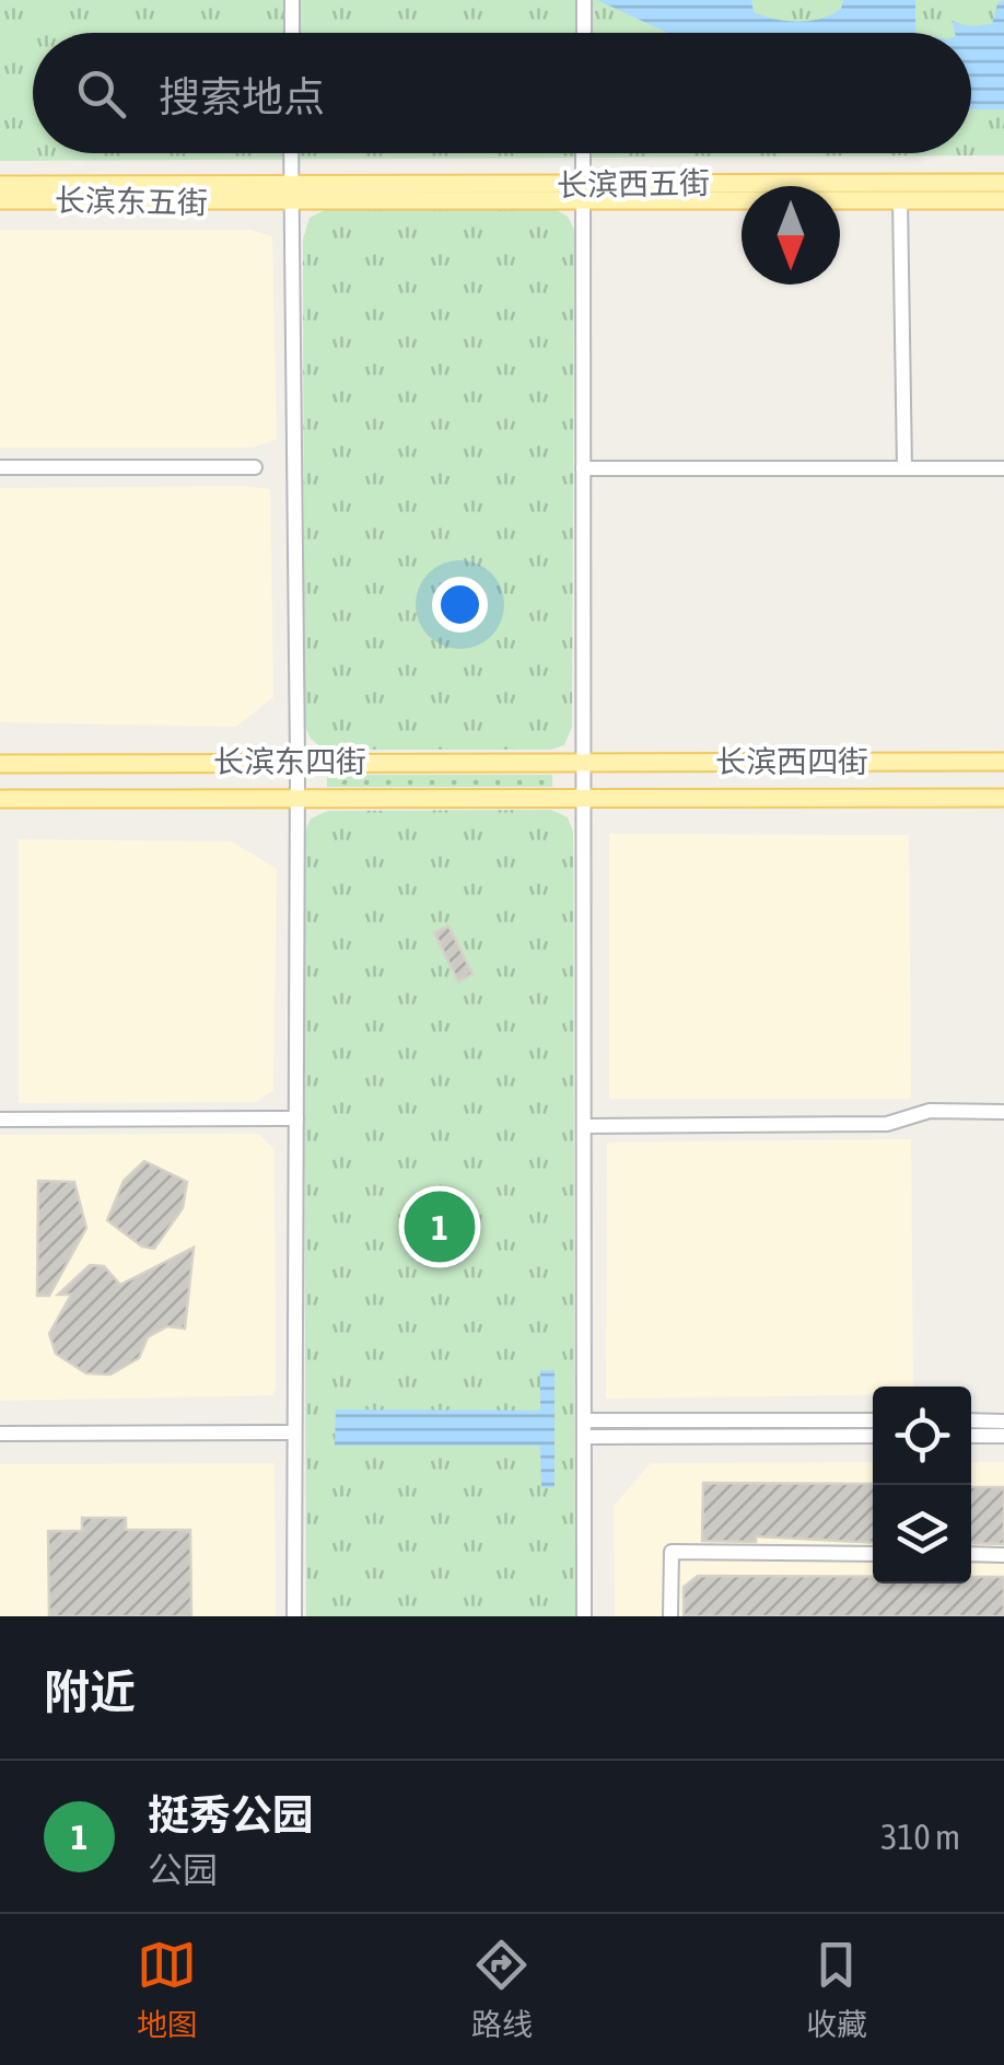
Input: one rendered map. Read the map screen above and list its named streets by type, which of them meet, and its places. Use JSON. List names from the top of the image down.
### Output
{
  "streets": {
    "main road": [
      "长滨西五街",
      "长滨东五街",
      "长滨东四街",
      "长滨西四街"
    ]
  },
  "crossings": [
    ["长滨西五街", "长滨东五街"],
    ["长滨东四街", "长滨西四街"]
  ],
  "north": "bottom",
  "page": {
    "search": "搜索地点",
    "pins": "1",
    "heading": "附近",
    "list": [
      {
        "mark": "1",
        "name": "挺秀公园",
        "note": "公园",
        "value": "310 m"
      }
    ],
    "nav": ["地图", "路线", "收藏"]
  }
}
